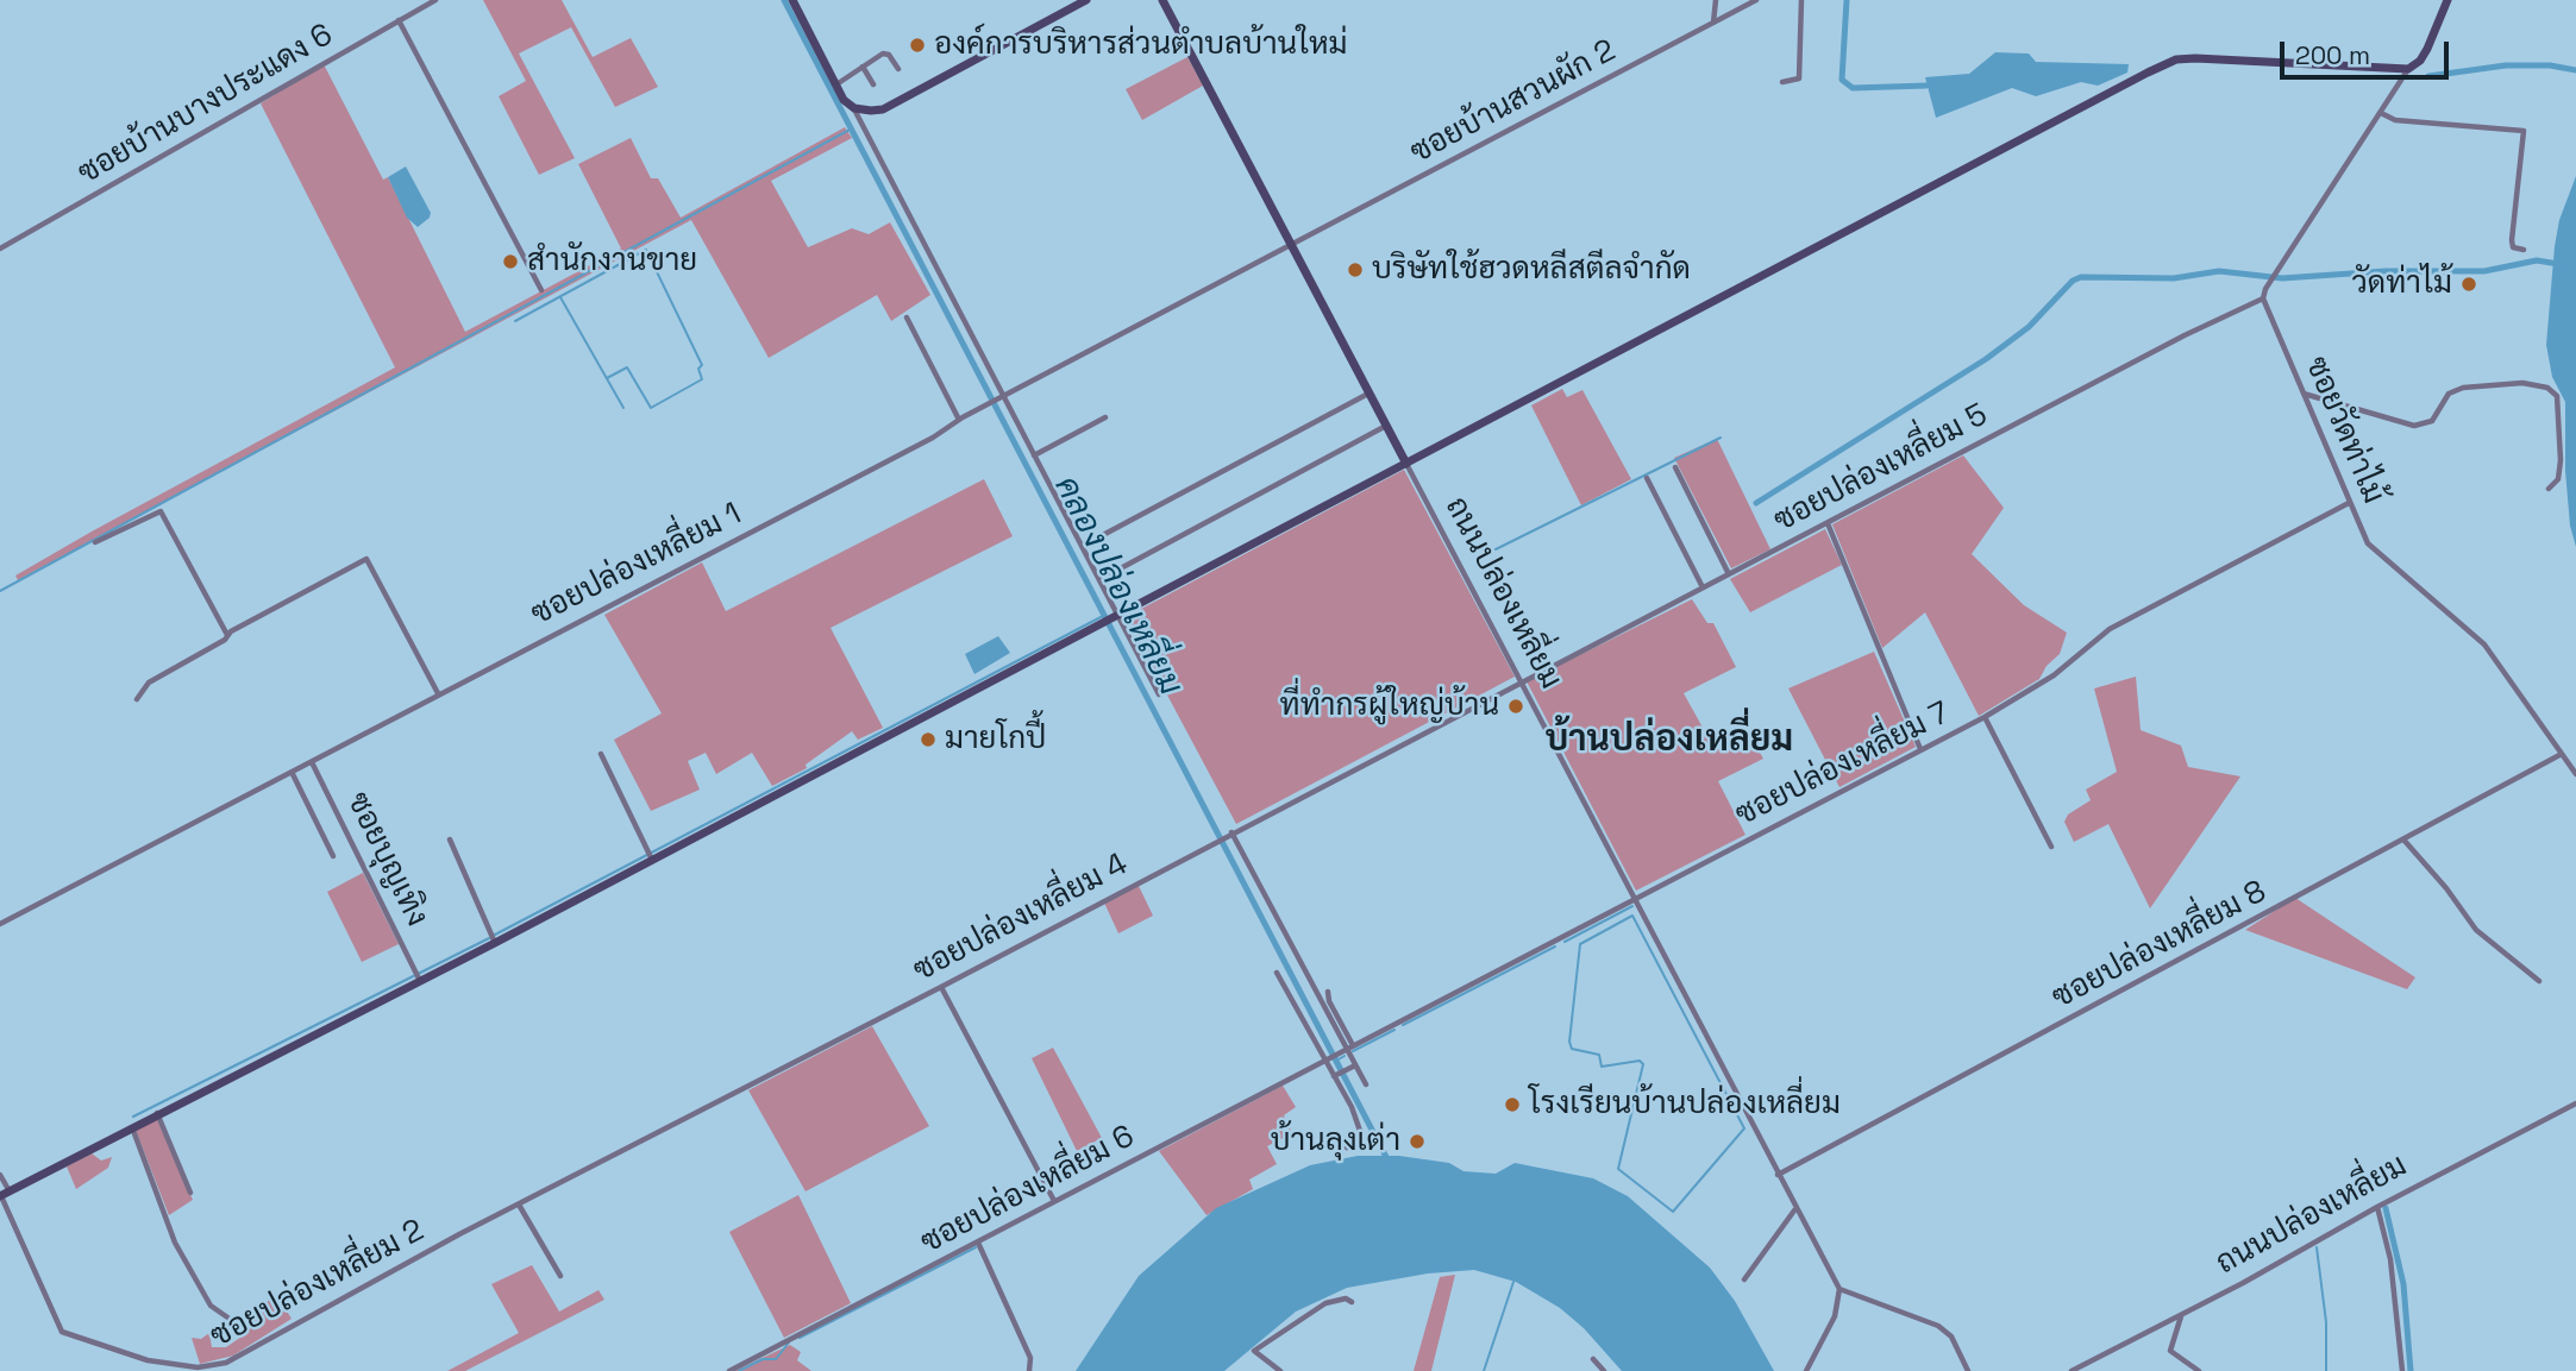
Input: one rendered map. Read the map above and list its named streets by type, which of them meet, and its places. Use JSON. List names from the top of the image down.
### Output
{
  "streets": {
    "street": [
      "ซอยบ้านสวนผัก 2",
      "ซอยบ้านบางประแดง 6",
      "ซอยวัดท่าไม้",
      "ซอยปล่องเหลี่ยม 5",
      "ซอยปล่องเหลี่ยม 1",
      "ถนนปล่องเหลี่ยม",
      "ซอยปล่องเหลี่ยม 7",
      "ซอยบุญเทิง",
      "ซอยปล่องเหลี่ยม 4",
      "ซอยปล่องเหลี่ยม 8",
      "ซอยปล่องเหลี่ยม 6",
      "ซอยปล่องเหลี่ยม 2"
    ]
  },
  "crossings": [
    ["ซอยบ้านสวนผัก 2", "ซอยปล่องเหลี่ยม 1"],
    ["ซอยบ้านสวนผัก 2", "ถนนปล่องเหลี่ยม"],
    ["ซอยวัดท่าไม้", "ซอยปล่องเหลี่ยม 5"],
    ["ซอยวัดท่าไม้", "ซอยปล่องเหลี่ยม 7"],
    ["ซอยวัดท่าไม้", "ซอยปล่องเหลี่ยม 8"],
    ["ซอยปล่องเหลี่ยม 5", "ถนนปล่องเหลี่ยม"],
    ["ซอยปล่องเหลี่ยม 5", "ซอยปล่องเหลี่ยม 4"],
    ["ซอยปล่องเหลี่ยม 1", "ถนนปล่องเหลี่ยม"],
    ["ซอยปล่องเหลี่ยม 1", "ซอยบุญเทิง"],
    ["ถนนปล่องเหลี่ยม", "ซอยปล่องเหลี่ยม 7"],
    ["ถนนปล่องเหลี่ยม", "ซอยปล่องเหลี่ยม 4"],
    ["ถนนปล่องเหลี่ยม", "ซอยปล่องเหลี่ยม 8"],
    ["ซอยปล่องเหลี่ยม 7", "ซอยปล่องเหลี่ยม 6"],
    ["ซอยปล่องเหลี่ยม 4", "ซอยปล่องเหลี่ยม 2"]
  ],
  "districts": ["บ้านปล่องเหลี่ยม"],
  "water": ["คลองปล่องเหลี่ยม"],
  "places": [
    "องค์การบริหารส่วนตำบลบ้านใหม่",
    "สำนักงานขาย",
    "บริษัทใช้ฮวดหลีสตีลจำกัด",
    "วัดท่าไม้",
    "ที่ทำกรผู้ใหญ่บ้าน",
    "มายโกปี้",
    "โรงเรียนบ้านปล่องเหลี่ยม",
    "บ้านลุงเต่า"
  ],
  "scale_bar": "200 m"
}
